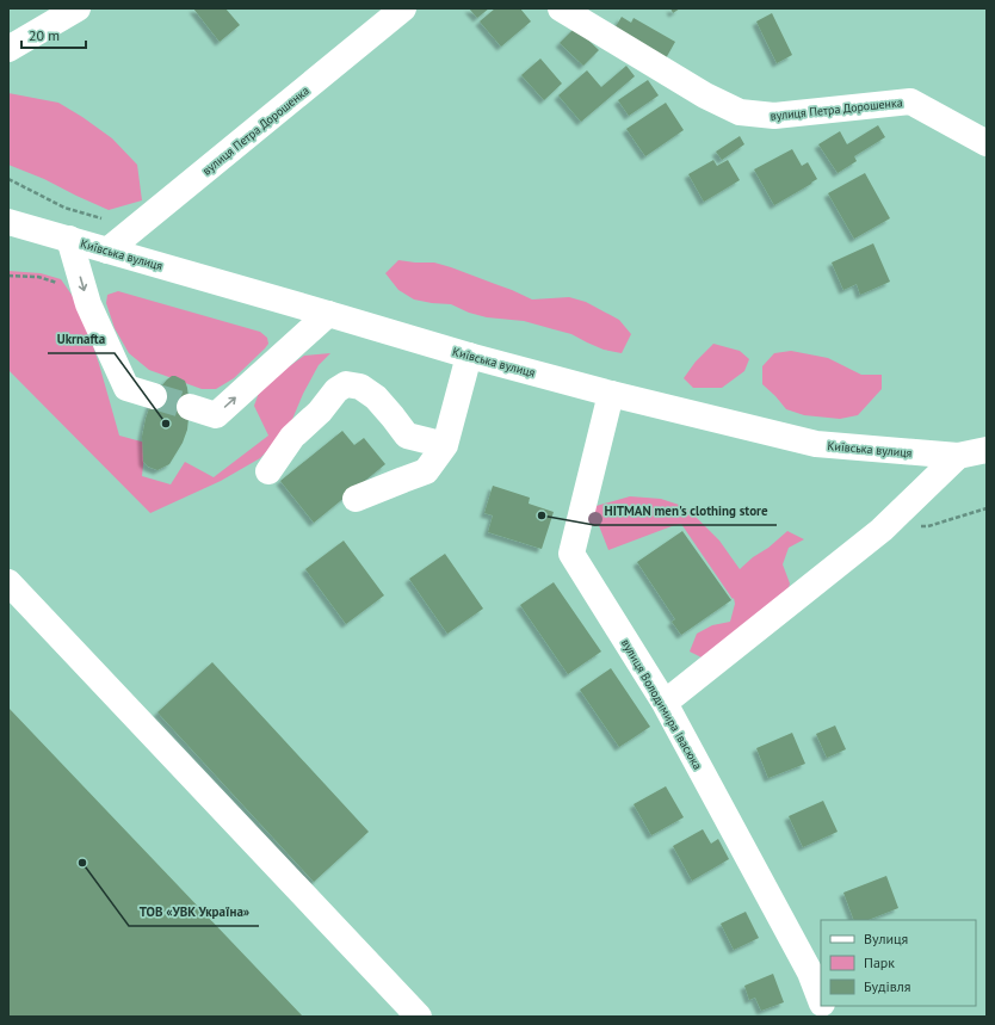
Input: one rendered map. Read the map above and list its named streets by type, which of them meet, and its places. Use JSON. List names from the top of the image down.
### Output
{
  "streets": {
    "main road": ["вулиця Петра Дорошенка", "Київська вулиця", "вулиця Володимира Івасюка"]
  },
  "crossings": [
    ["вулиця Петра Дорошенка", "Київська вулиця"],
    ["Київська вулиця", "вулиця Володимира Івасюка"]
  ],
  "places": ["Ukrnafta", "HITMAN men's clothing store", "ТОВ «УВК Україна»"],
  "legend": ["Вулиця", "Парк", "Будівля"],
  "scale_bar": "20 m"
}
